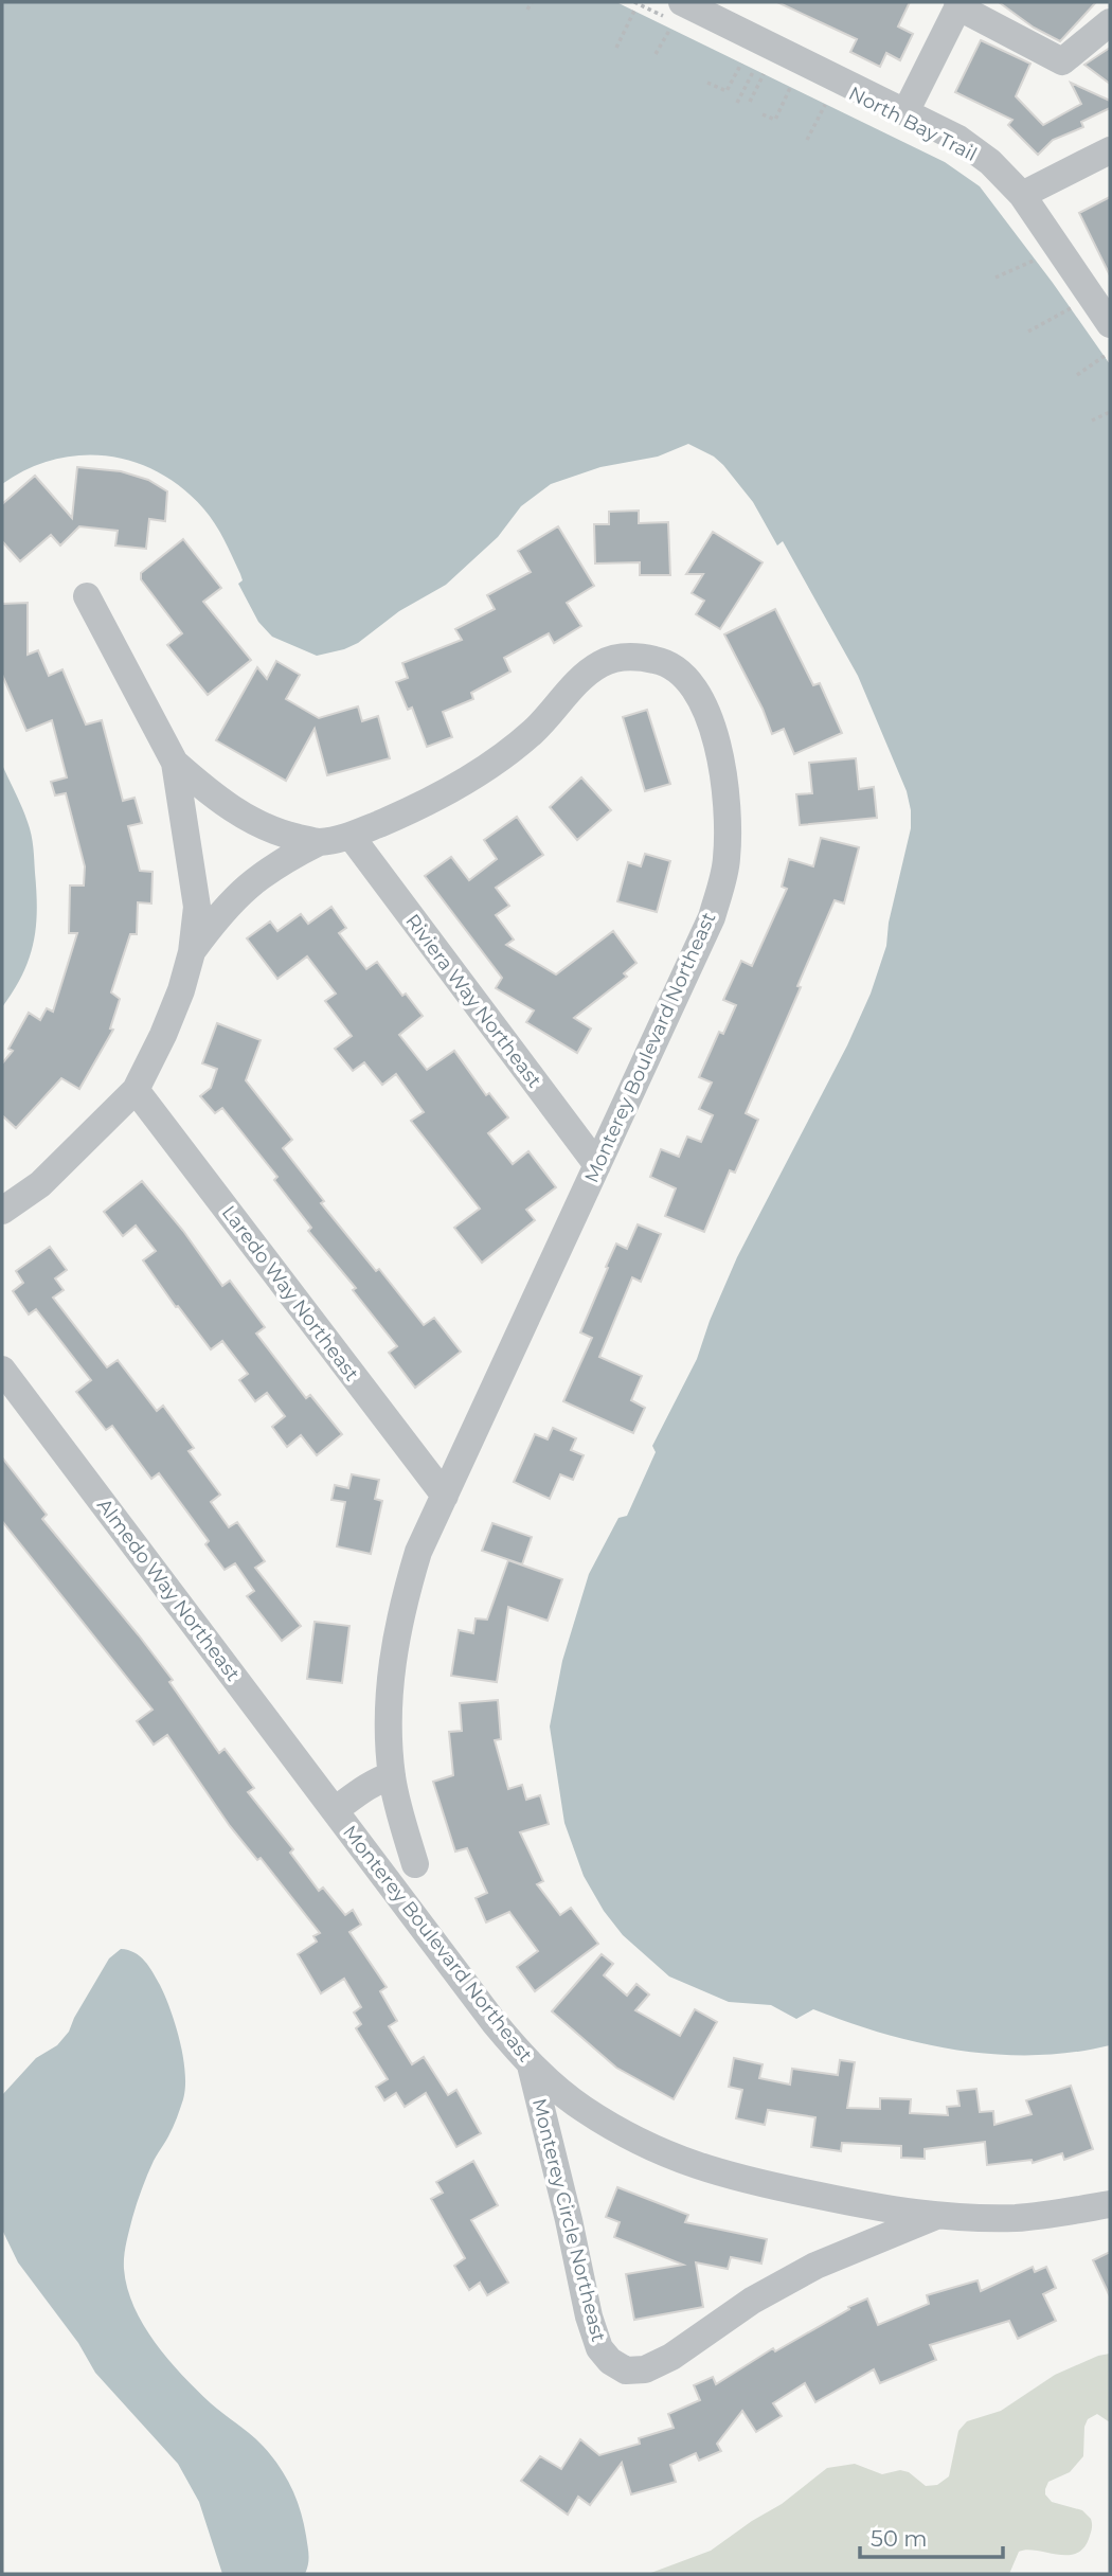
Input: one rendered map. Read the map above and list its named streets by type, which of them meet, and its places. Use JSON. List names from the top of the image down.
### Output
{
  "streets": {
    "street": [
      "Riviera Way Northeast",
      "Monterey Boulevard Northeast",
      "Laredo Way Northeast",
      "Almedo Way Northeast",
      "Monterey Circle Northeast"
    ]
  },
  "crossings": [
    ["Riviera Way Northeast", "Monterey Boulevard Northeast"],
    ["Monterey Boulevard Northeast", "Laredo Way Northeast"],
    ["Monterey Boulevard Northeast", "Almedo Way Northeast"],
    ["Monterey Boulevard Northeast", "Monterey Circle Northeast"]
  ],
  "scale_bar": "50 m"
}
